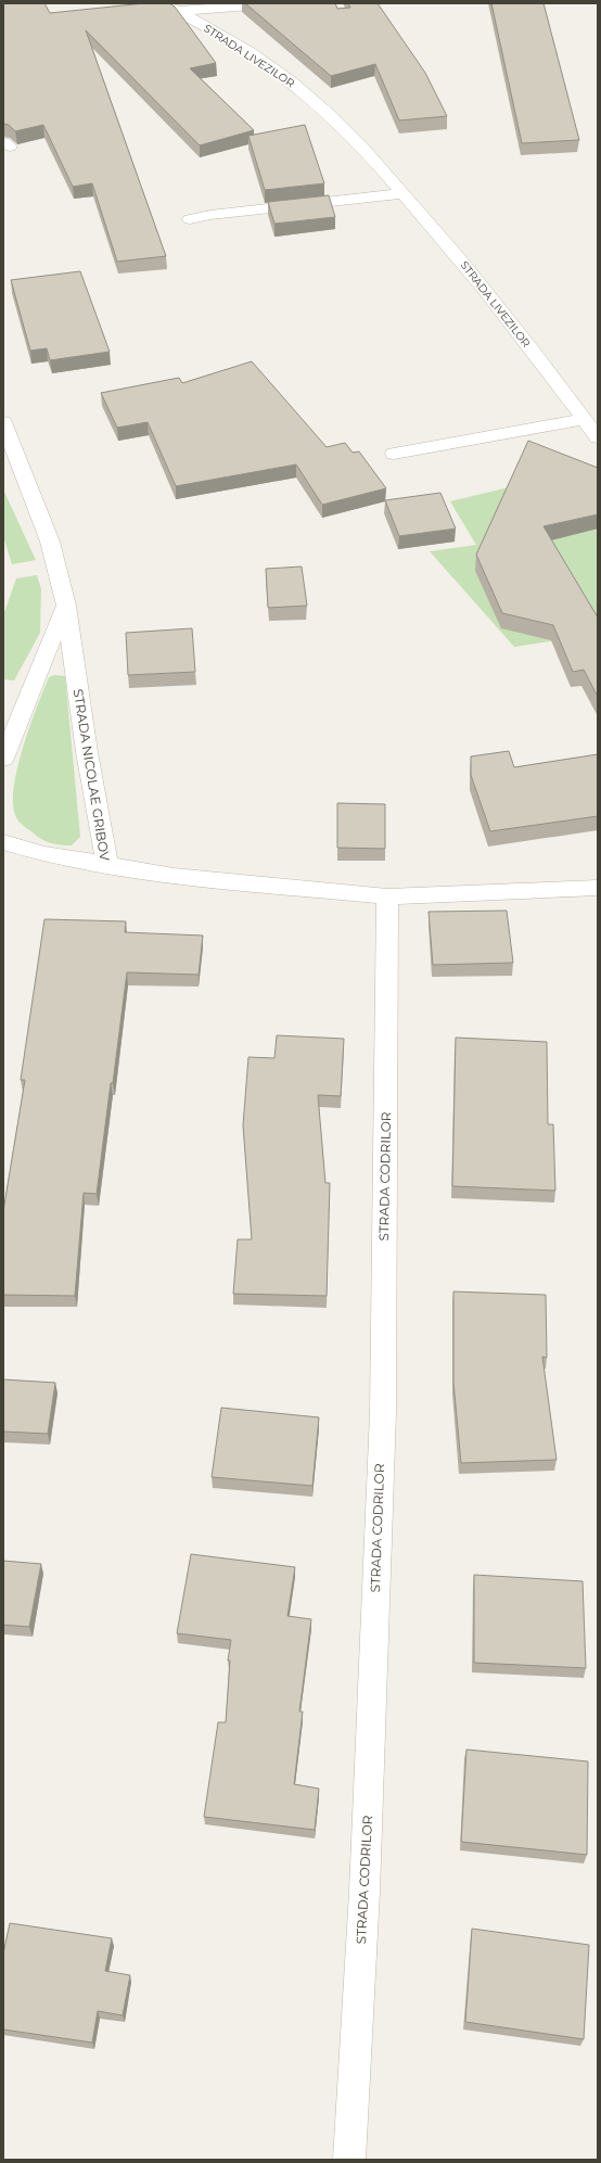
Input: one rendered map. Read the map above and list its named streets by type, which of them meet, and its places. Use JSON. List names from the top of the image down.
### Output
{
  "streets": {
    "street": ["STRADA LIVEZILOR", "STRADA NICOLAE GRIBOV", "STRADA CODRILOR"]
  }
}
